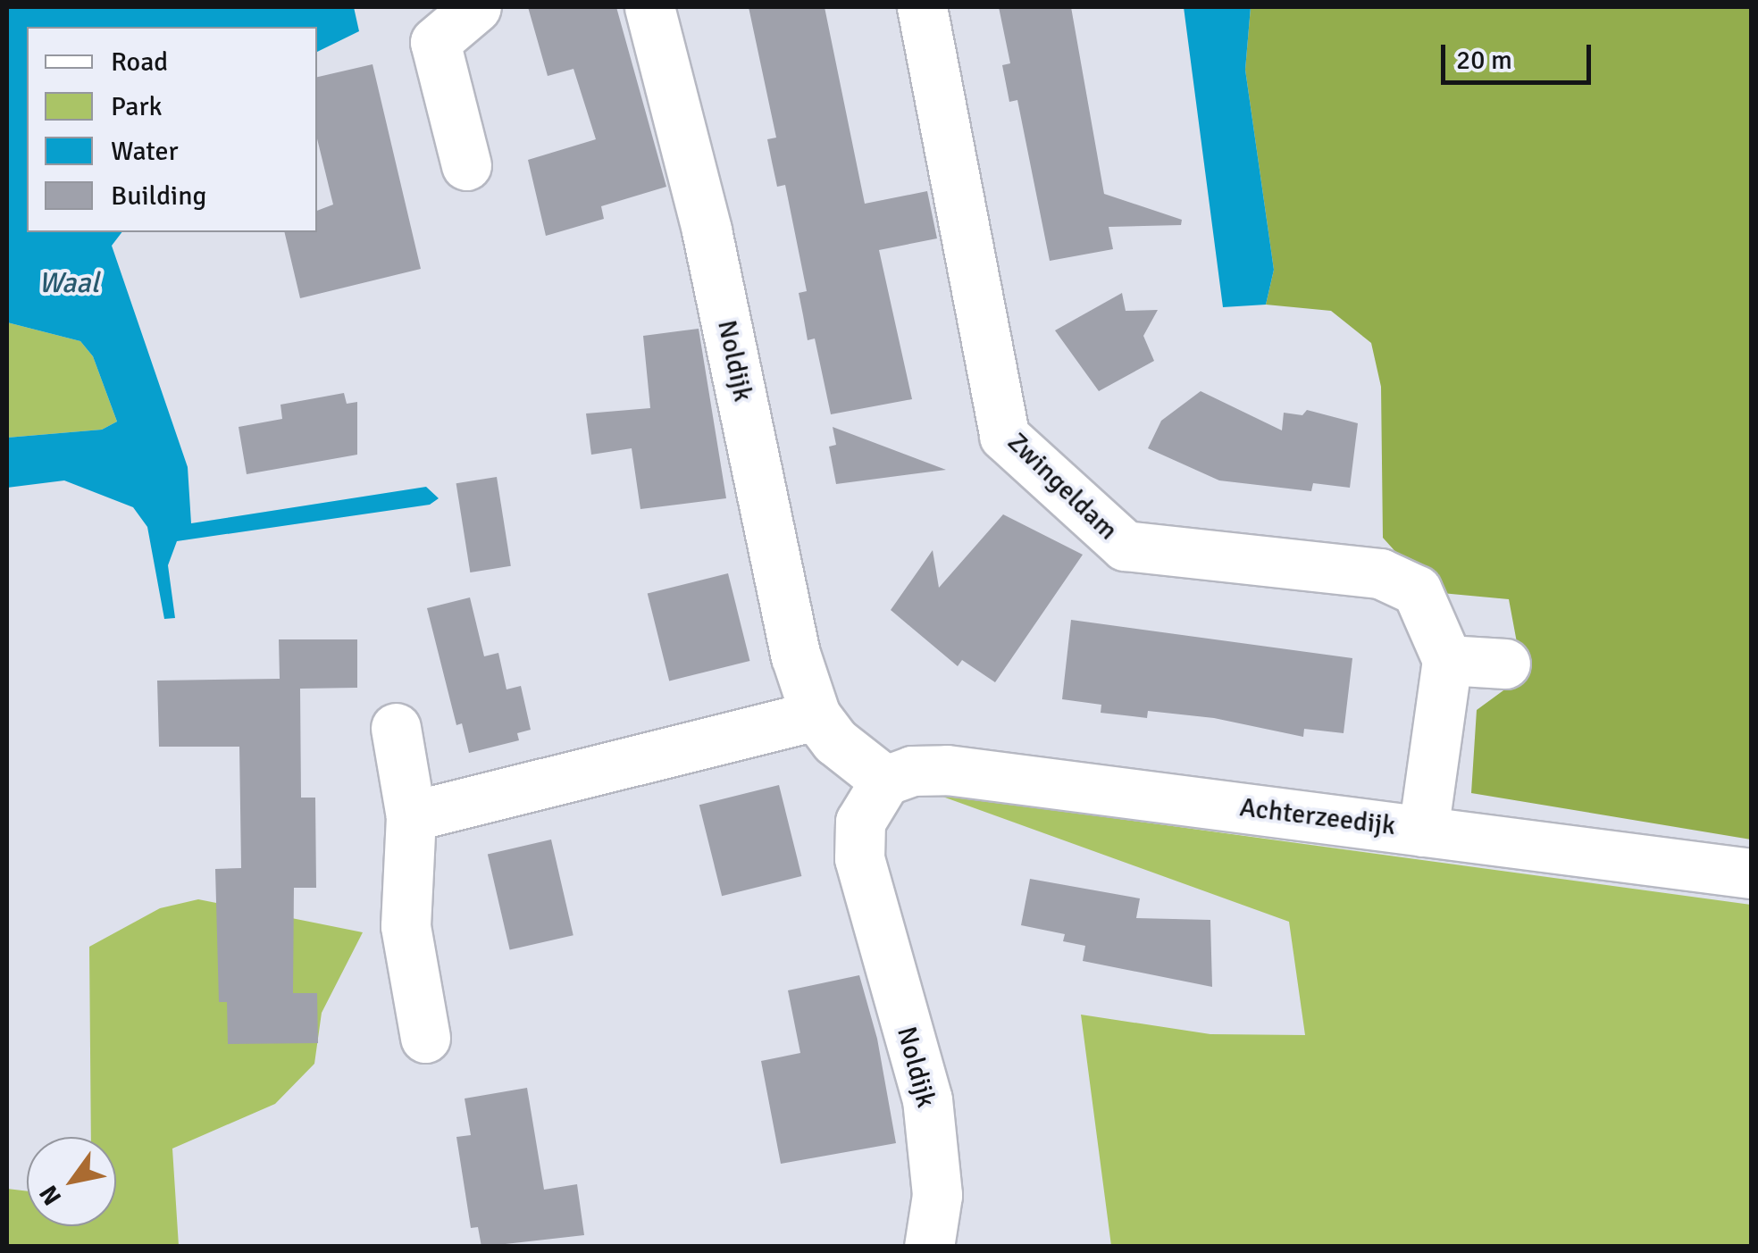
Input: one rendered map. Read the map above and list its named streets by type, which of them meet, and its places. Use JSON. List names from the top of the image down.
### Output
{
  "streets": {
    "street": ["Noldijk", "Zwingeldam", "Achterzeedijk"]
  },
  "crossings": [
    ["Noldijk", "Achterzeedijk"]
  ],
  "water": ["Waal"],
  "legend": [
    "Road",
    "Park",
    "Water",
    "Building"
  ],
  "scale_bar": "20 m",
  "north": "bottom left"
}
